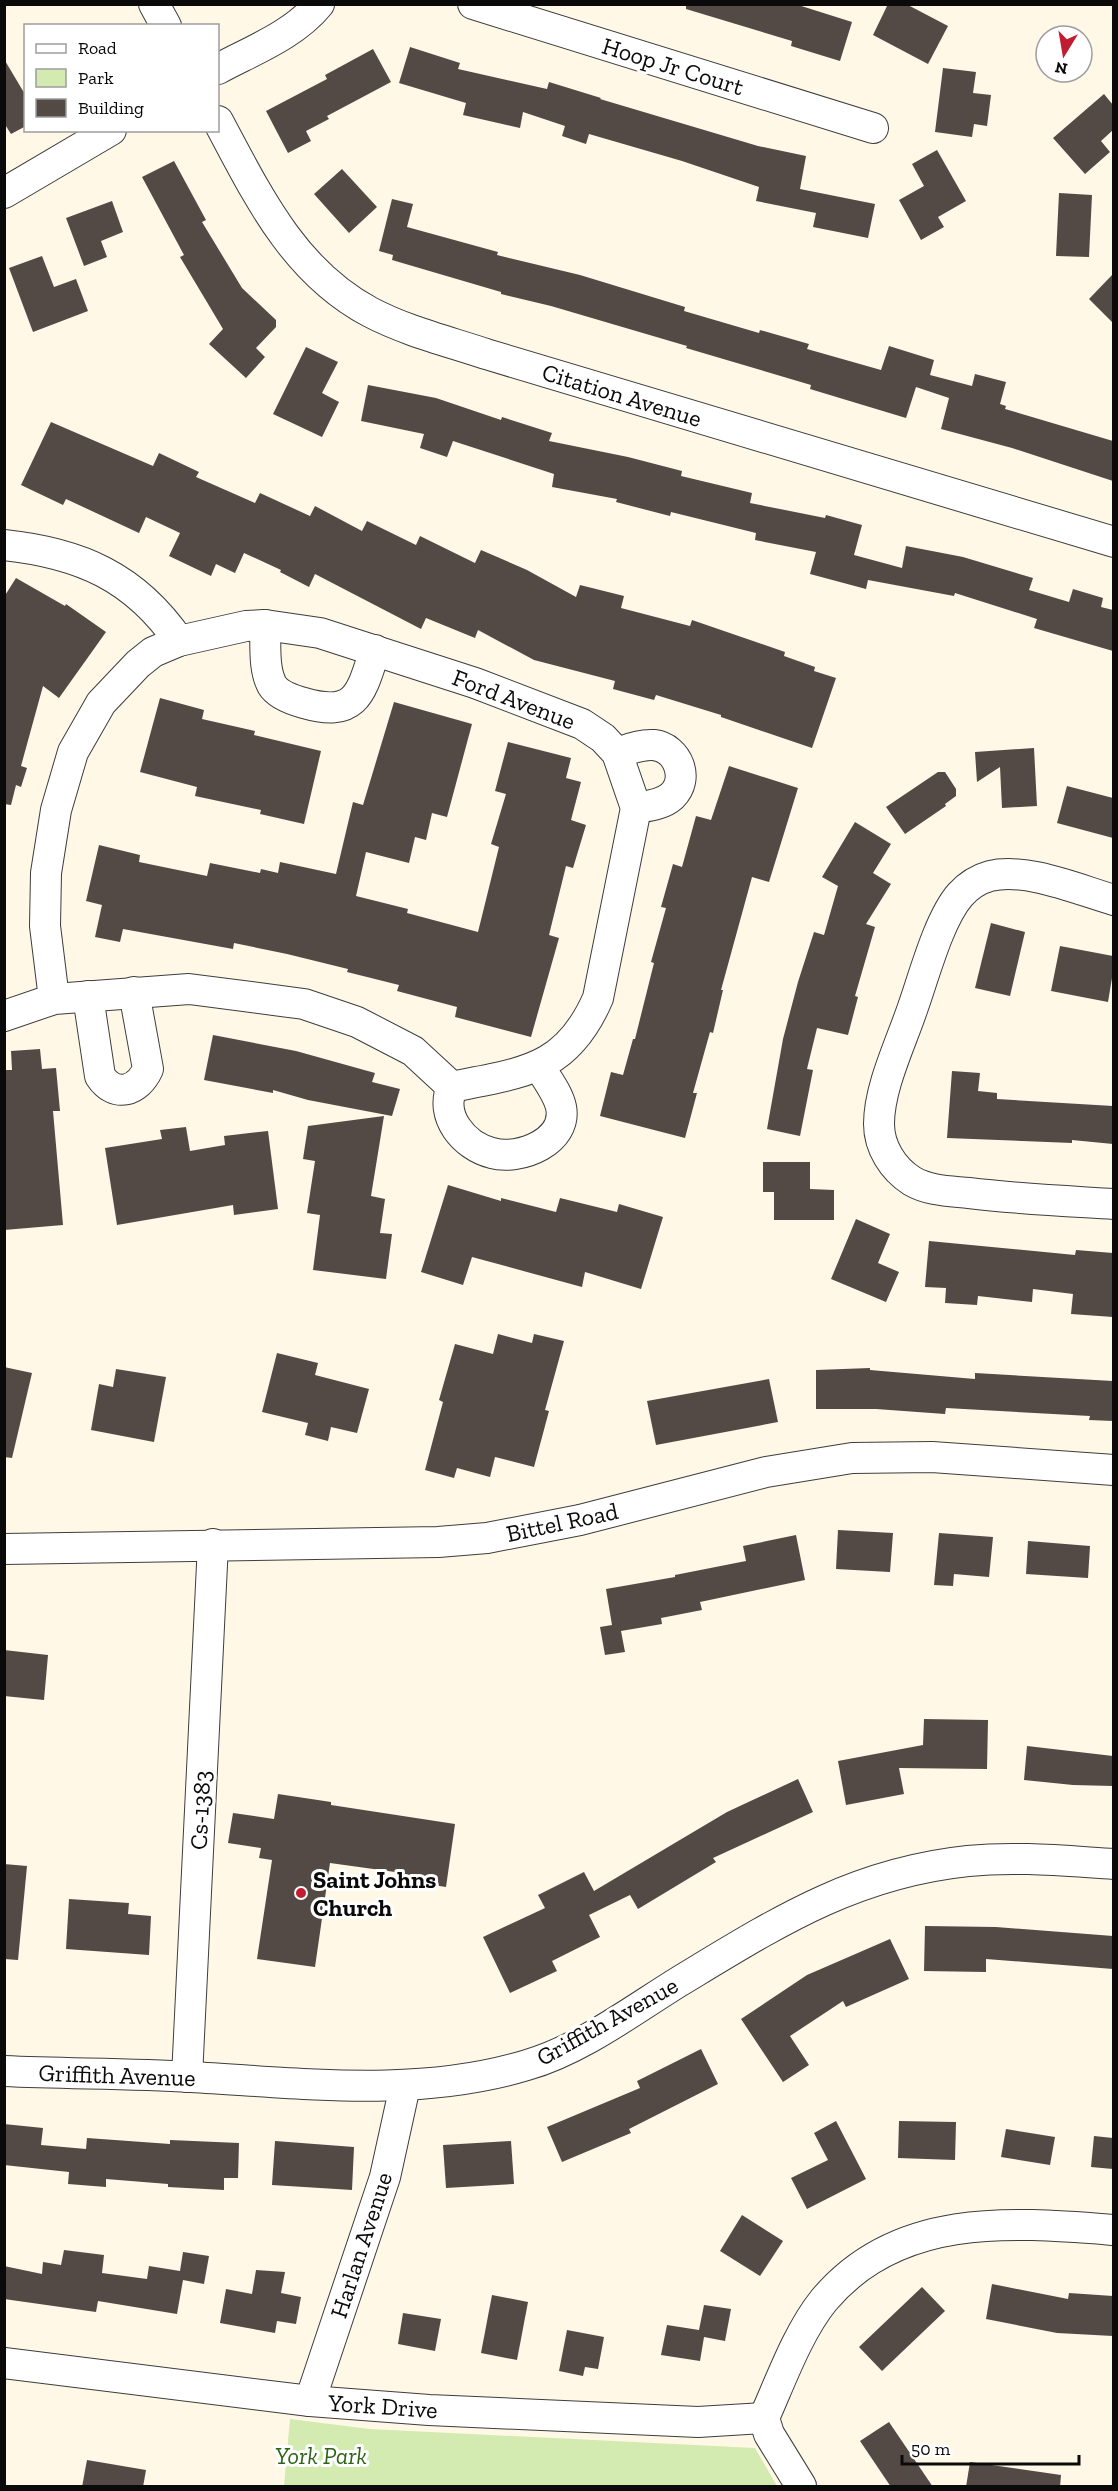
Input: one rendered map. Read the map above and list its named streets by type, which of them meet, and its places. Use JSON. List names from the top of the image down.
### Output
{
  "streets": {
    "street": [
      "Hoop Jr Court",
      "Citation Avenue",
      "Ford Avenue",
      "Bittel Road",
      "Cs-1383",
      "Griffith Avenue",
      "Harlan Avenue",
      "York Drive"
    ]
  },
  "crossings": [
    ["Bittel Road", "Cs-1383"],
    ["Cs-1383", "Griffith Avenue"],
    ["Griffith Avenue", "Harlan Avenue"],
    ["Harlan Avenue", "York Drive"]
  ],
  "parks": ["York Park"],
  "places": ["Saint Johns Church"],
  "legend": ["Road", "Park", "Building"],
  "scale_bar": "50 m",
  "north": "bottom"
}
